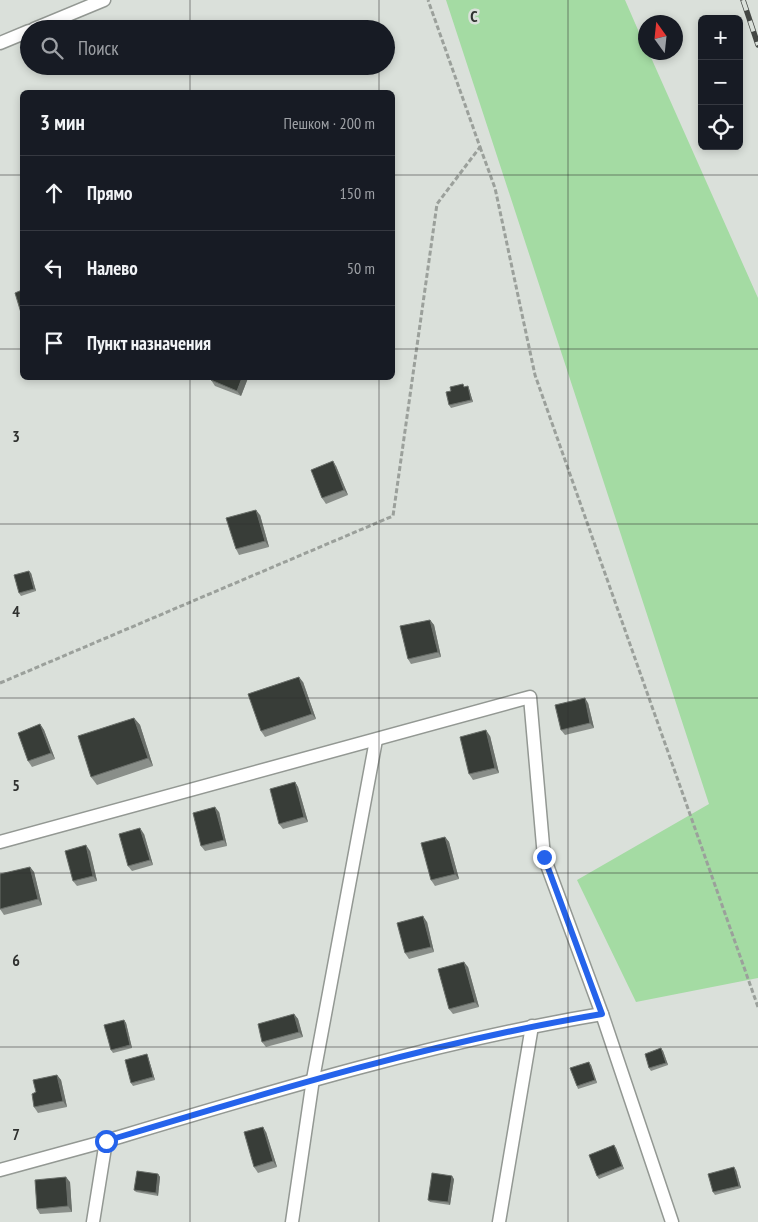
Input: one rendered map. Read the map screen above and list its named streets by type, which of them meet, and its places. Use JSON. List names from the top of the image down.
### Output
{
  "north": "top",
  "page": {
    "map_buttons": ["+", "−"],
    "search": "Поиск",
    "heading": ["3 мин", "Пешком · 200 m"],
    "list": [
      ["Прямо", "150 m"],
      ["Налево", "50 m"],
      "Пункт назначения"
    ]
  },
  "grid": {
    "columns": ["C"],
    "rows": [
      "3",
      "4",
      "5",
      "6",
      "7"
    ]
  }
}
